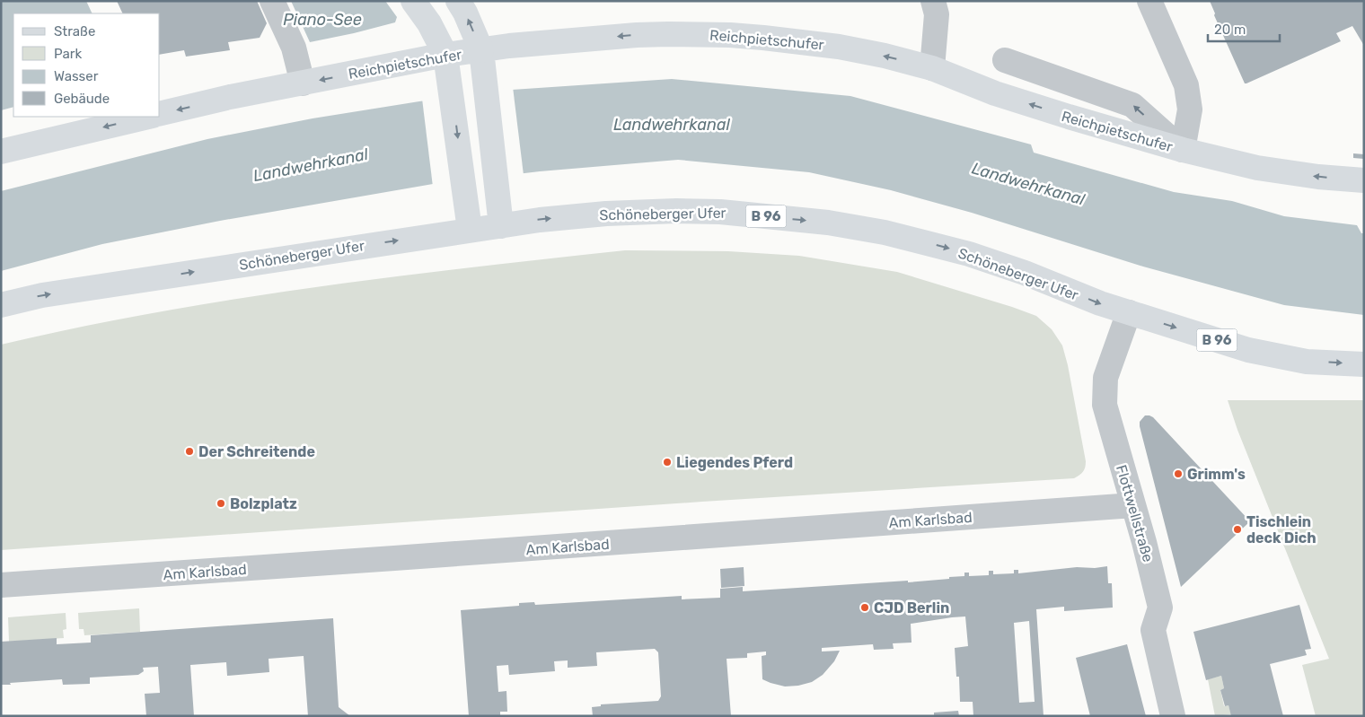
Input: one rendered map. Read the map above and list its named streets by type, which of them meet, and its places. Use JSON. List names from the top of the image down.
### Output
{
  "streets": {
    "main road": ["Reichpietschufer", "Schöneberger Ufer", "B 96"],
    "street": ["Flottwellstraße", "Am Karlsbad"]
  },
  "crossings": [
    ["Schöneberger Ufer", "Flottwellstraße"],
    ["Flottwellstraße", "Am Karlsbad"]
  ],
  "one_way": ["Reichpietschufer", "Schöneberger Ufer"],
  "water": ["Piano-See", "Landwehrkanal"],
  "places": [
    "Der Schreitende",
    "Liegendes Pferd",
    "Grimm's",
    "Bolzplatz",
    "Tischlein deck Dich",
    "CJD Berlin"
  ],
  "legend": [
    "Straße",
    "Park",
    "Wasser",
    "Gebäude"
  ],
  "scale_bar": "20 m"
}
